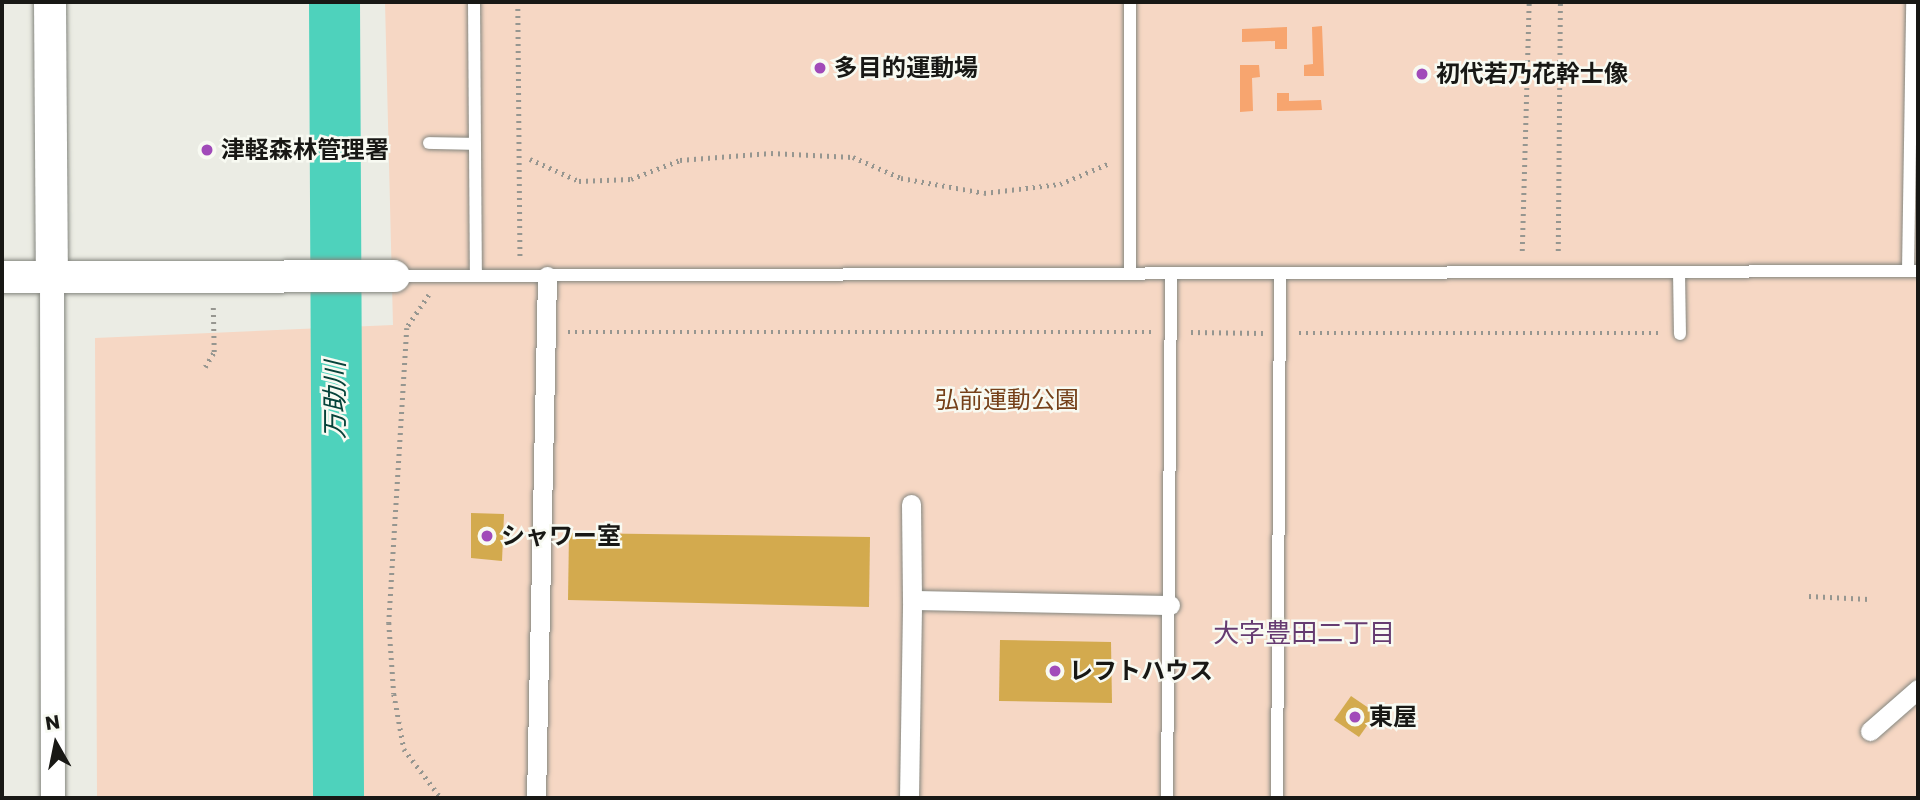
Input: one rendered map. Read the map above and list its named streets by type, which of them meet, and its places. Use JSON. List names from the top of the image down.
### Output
{
  "districts": ["大字豊田二丁目"],
  "water": ["万助川"],
  "parks": ["弘前運動公園"],
  "places": [
    "多目的運動場",
    "初代若乃花幹士像",
    "津軽森林管理署",
    "シャワー室",
    "レフトハウス",
    "東屋"
  ],
  "north": "top"
}
